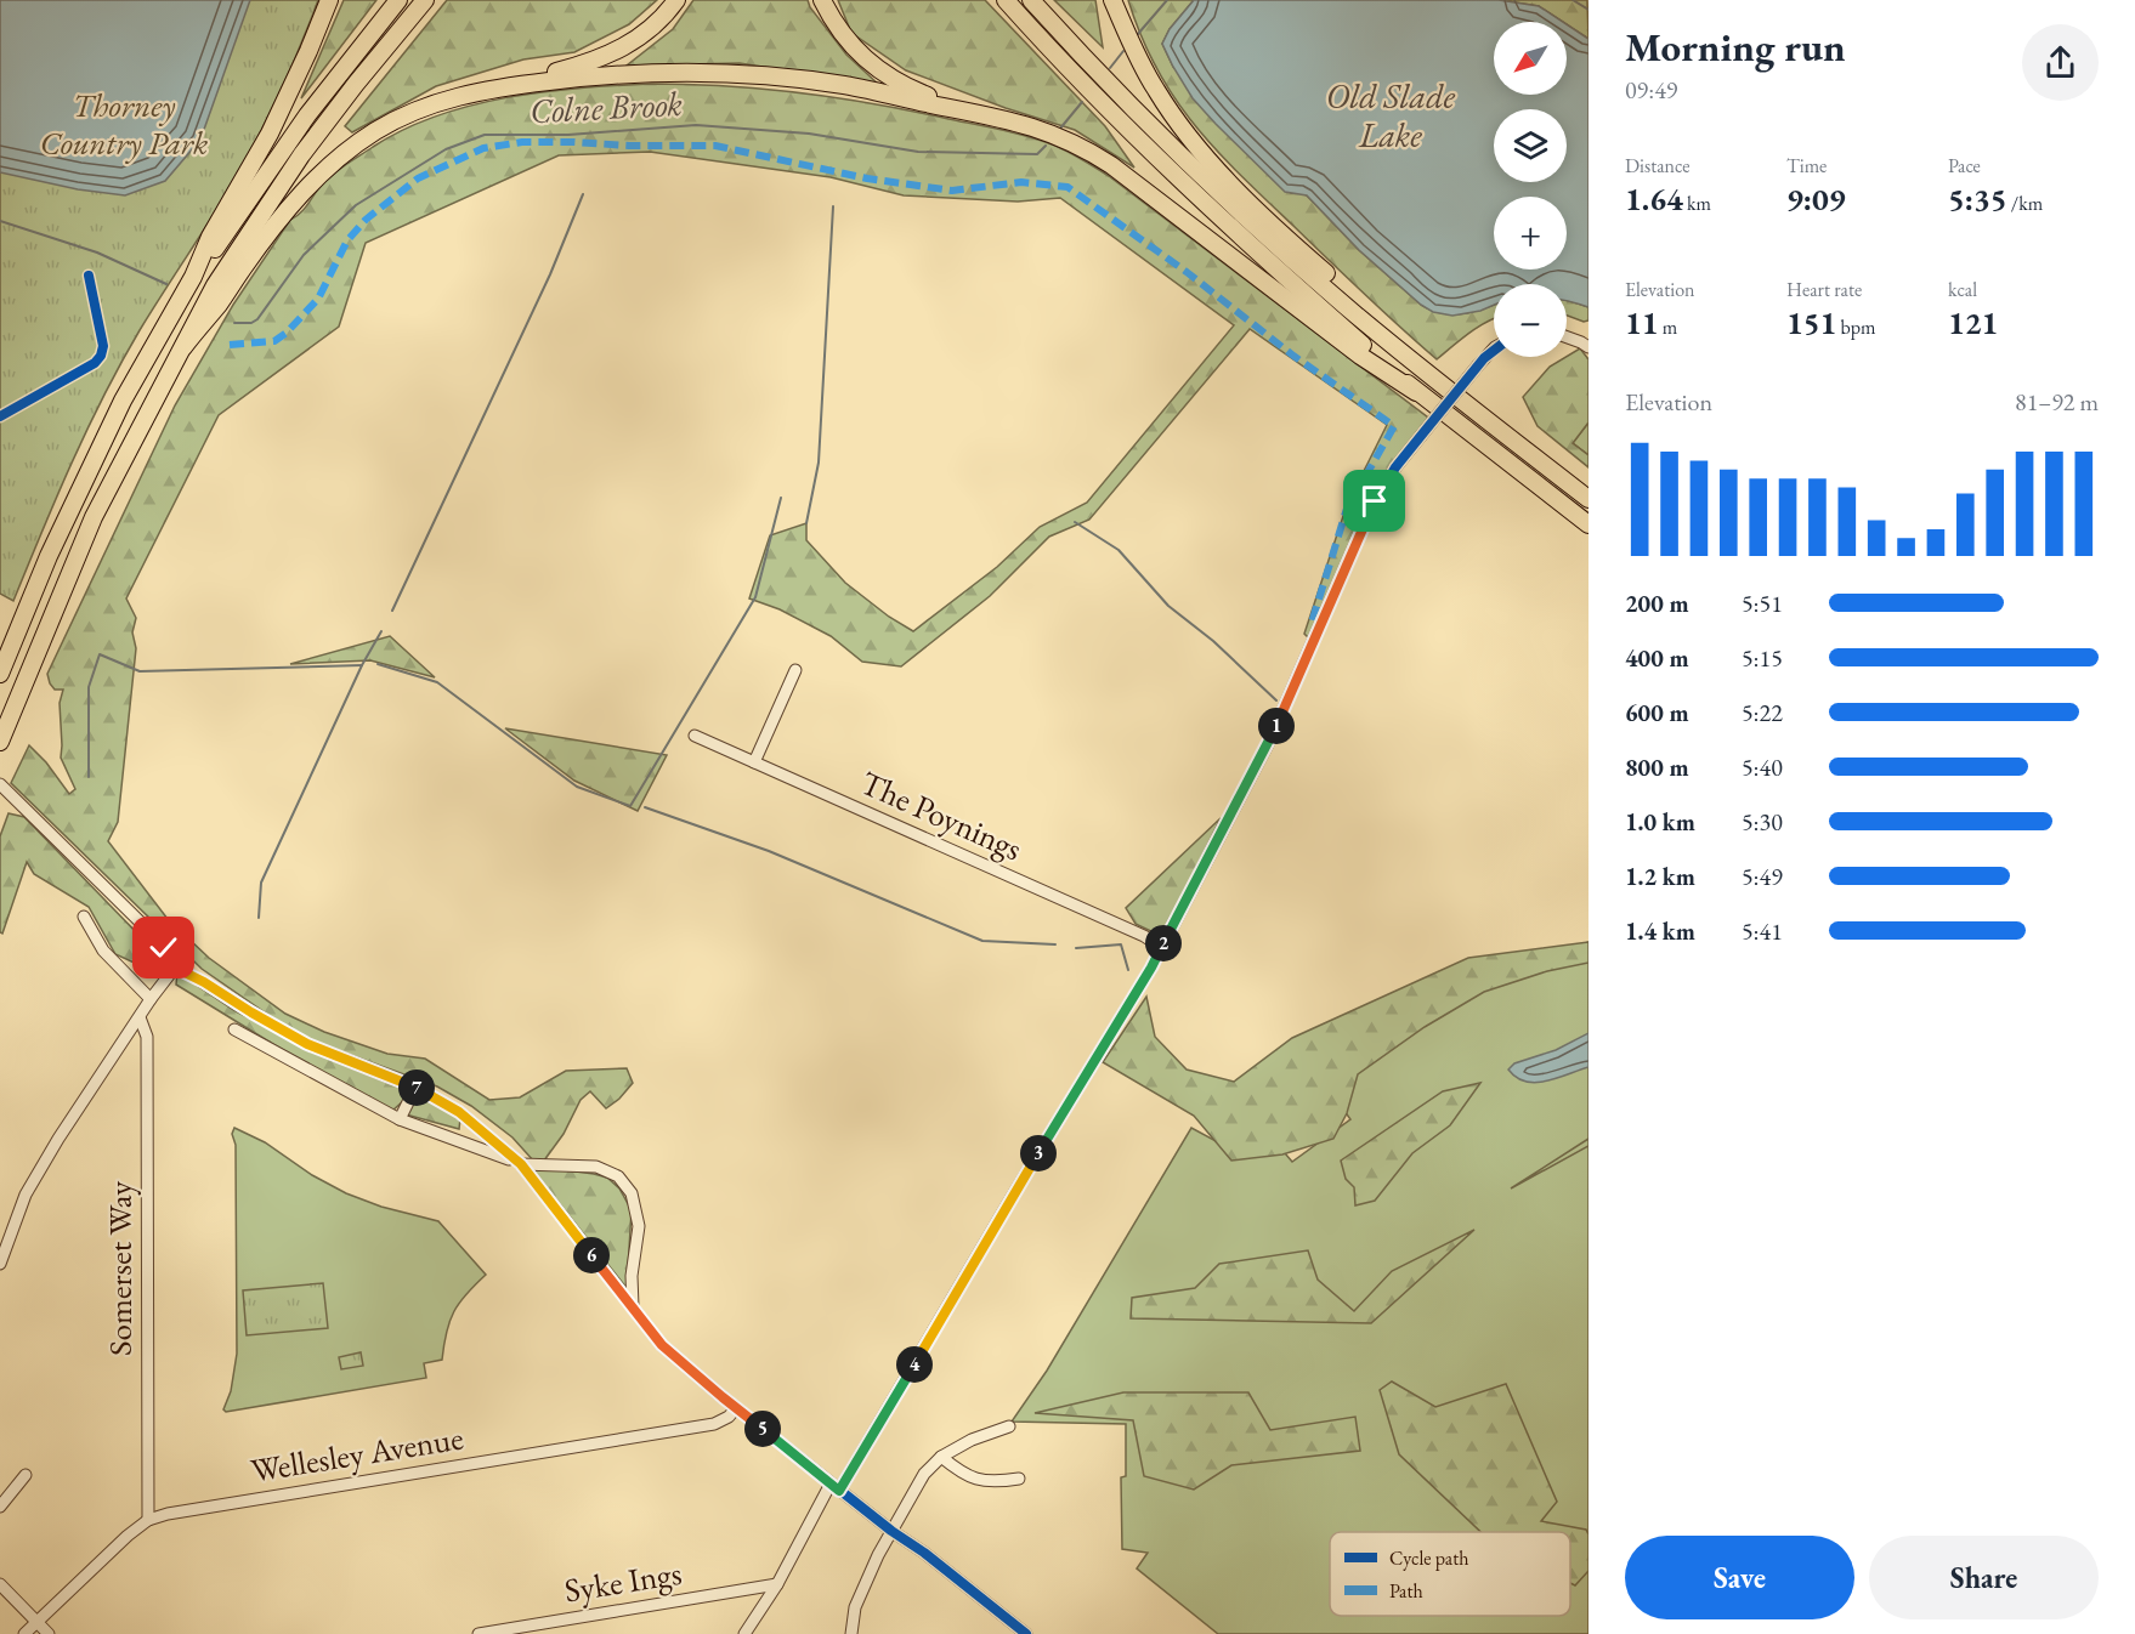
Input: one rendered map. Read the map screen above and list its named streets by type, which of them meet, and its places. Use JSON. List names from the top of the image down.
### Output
{
  "streets": {
    "street": [
      "The Poynings",
      "Somerset Way",
      "Wellesley Avenue",
      "Syke Ings"
    ]
  },
  "crossings": [
    ["Somerset Way", "Wellesley Avenue"]
  ],
  "water": ["Old Slade Lake", "Colne Brook"],
  "parks": ["Thorney Country Park"],
  "legend": ["Cycle path", "Path"],
  "north": "bottom left",
  "page": {
    "heading": ["Morning run", "09:49"],
    "map_buttons": ["+", "−"],
    "stats": [
      ["Distance", "1.64 km"],
      ["Time", "9:09"],
      ["Pace", "5:35 /km"],
      ["Elevation", "11 m"],
      ["Heart rate", "151 bpm"],
      ["kcal", "121"]
    ],
    "chart": ["Elevation", "81–92 m"],
    "list": [
      {
        "name": "200 m",
        "note": "5:51"
      },
      {
        "name": "400 m",
        "note": "5:15"
      },
      {
        "name": "600 m",
        "note": "5:22"
      },
      {
        "name": "800 m",
        "note": "5:40"
      },
      {
        "name": "1.0 km",
        "note": "5:30"
      },
      {
        "name": "1.2 km",
        "note": "5:49"
      },
      {
        "name": "1.4 km",
        "note": "5:41"
      }
    ],
    "pins": [
      "1",
      "2",
      "7",
      "3",
      "6",
      "4",
      "5"
    ],
    "buttons": ["Save", "Share"]
  }
}
